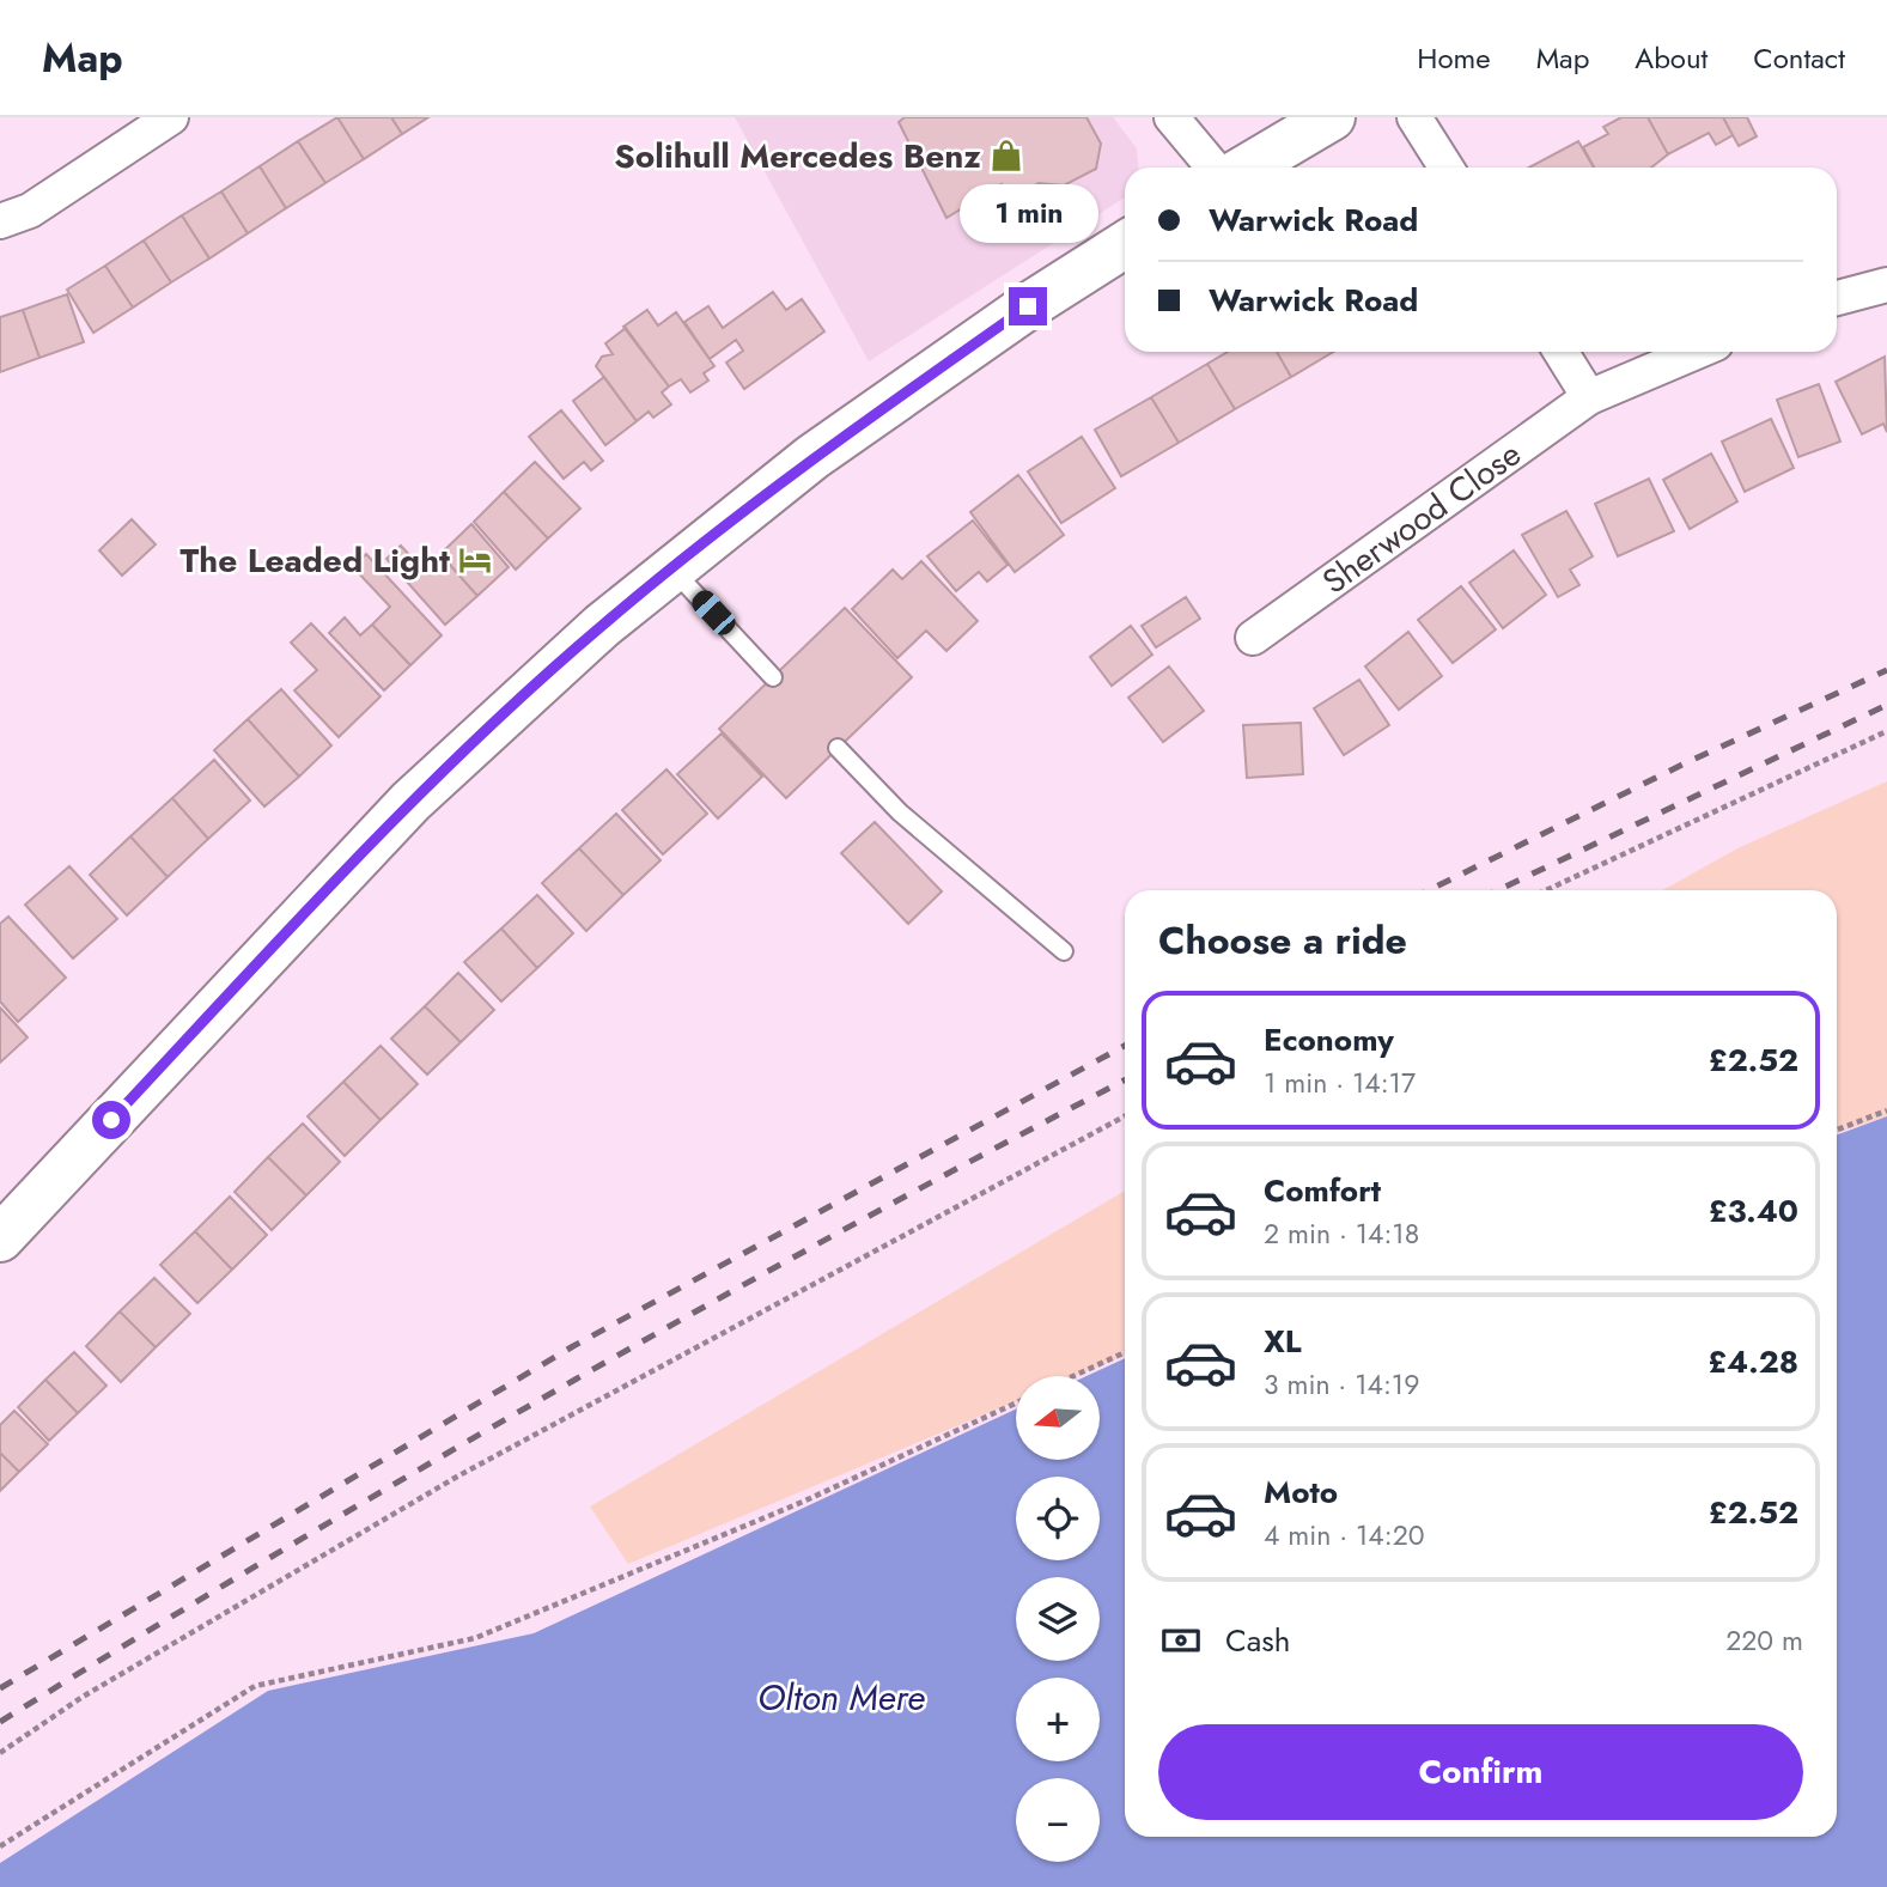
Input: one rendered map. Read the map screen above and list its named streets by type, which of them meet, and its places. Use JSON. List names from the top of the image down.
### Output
{
  "streets": {
    "street": ["Sherwood Close"]
  },
  "water": ["Olton Mere"],
  "places": {
    "shop": ["Solihull Mercedes Benz"],
    "hotel": ["The Leaded Light"]
  },
  "north": "left",
  "page": {
    "header": "Map",
    "nav": [
      "Home",
      "Map",
      "About",
      "Contact"
    ],
    "banner": ["Warwick Road", "Warwick Road"],
    "bubble": "1 min",
    "heading": "Choose a ride",
    "list": [
      {
        "name": "Economy",
        "note": "1 min · 14:17",
        "value": "£2.52"
      },
      {
        "name": "Comfort",
        "note": "2 min · 14:18",
        "value": "£3.40"
      },
      {
        "name": "XL",
        "note": "3 min · 14:19",
        "value": "£4.28"
      },
      {
        "name": "Moto",
        "note": "4 min · 14:20",
        "value": "£2.52"
      }
    ],
    "map_buttons": ["+", "−"],
    "pay": ["Cash", "220 m"],
    "buttons": "Confirm"
  }
}
